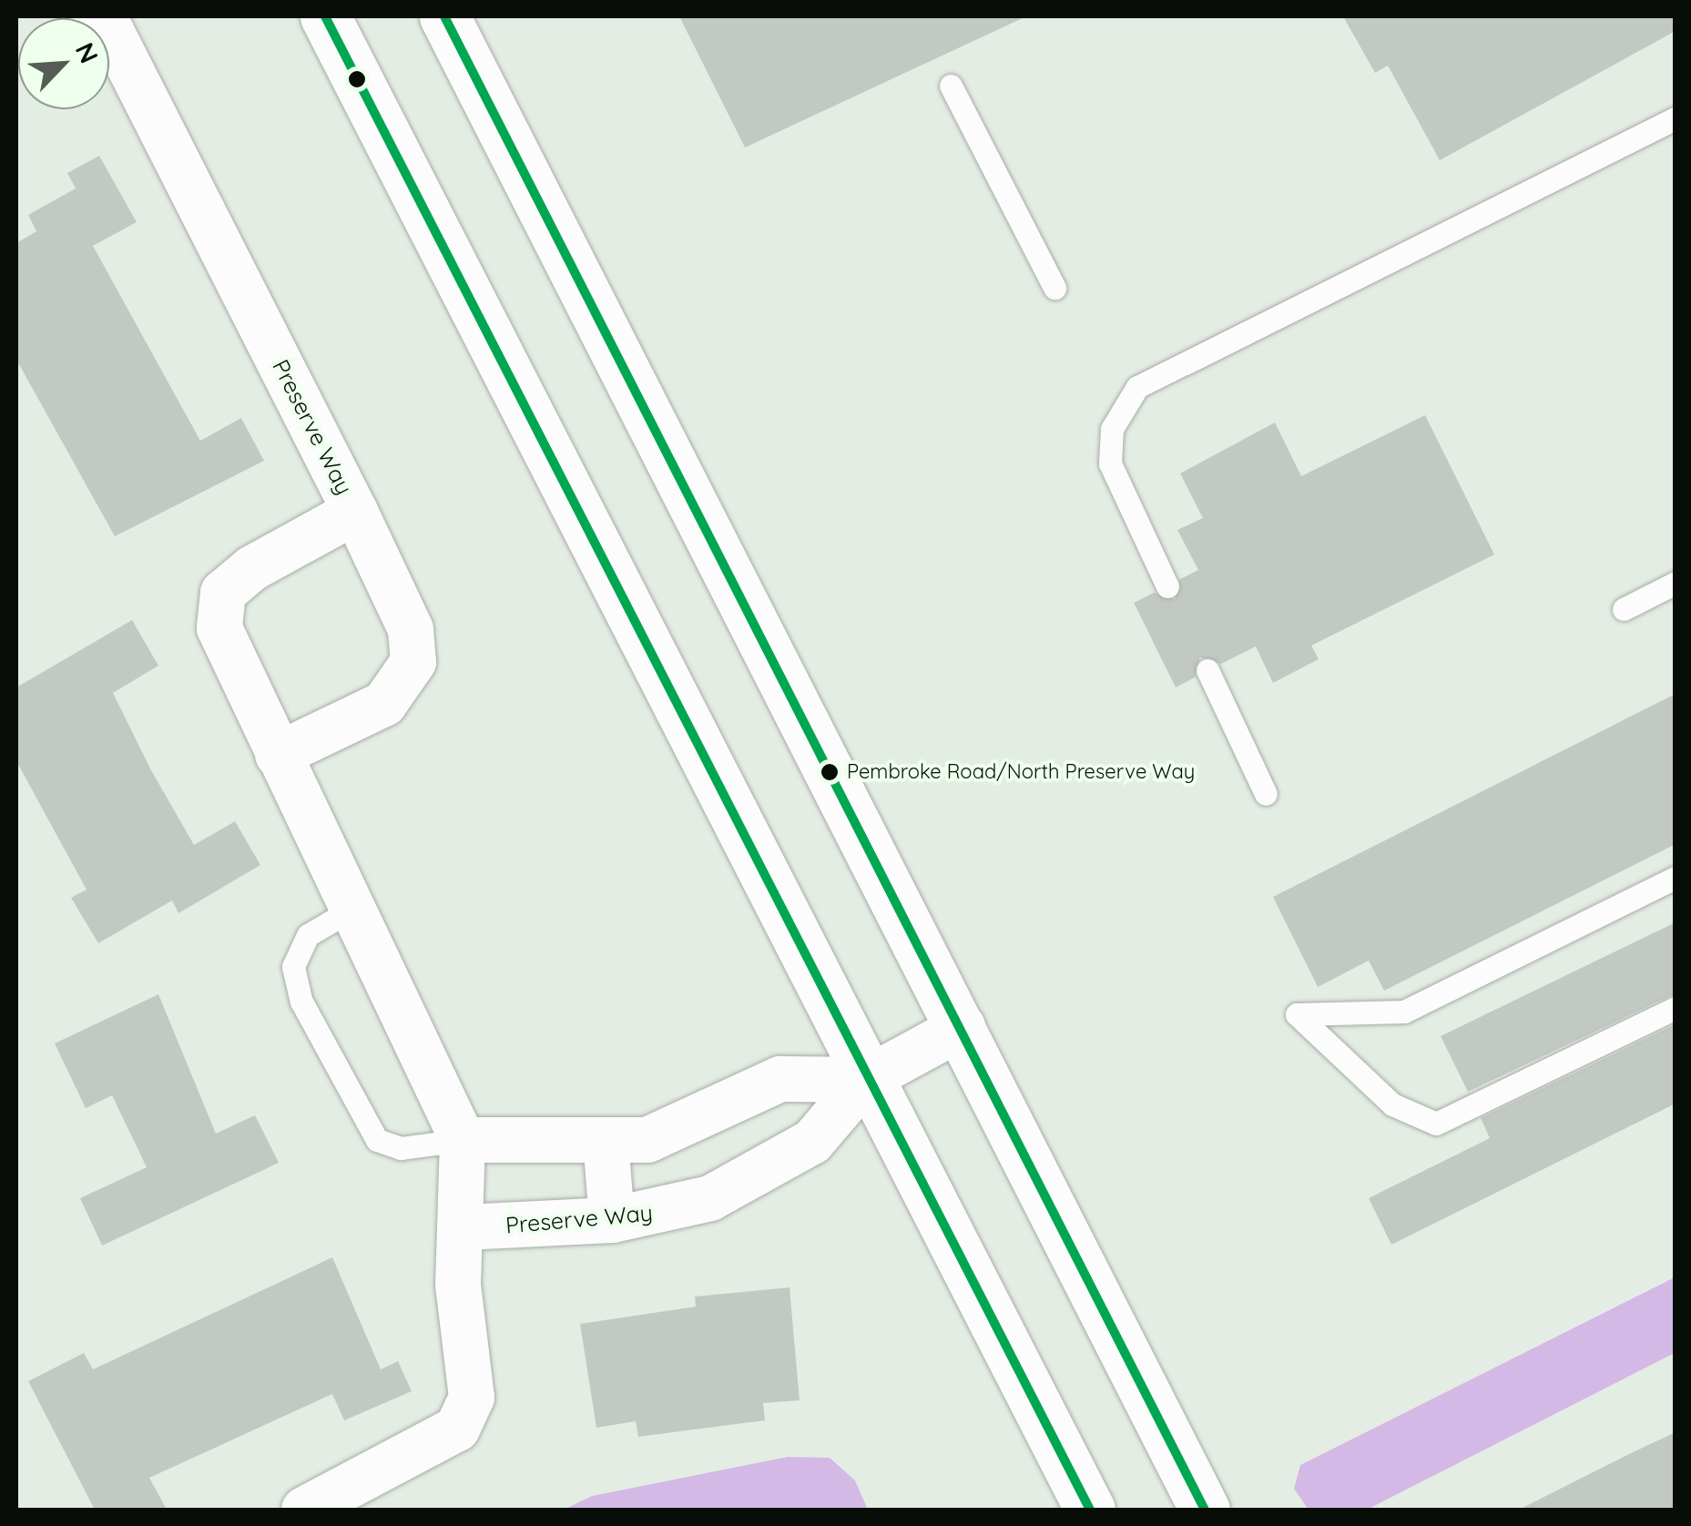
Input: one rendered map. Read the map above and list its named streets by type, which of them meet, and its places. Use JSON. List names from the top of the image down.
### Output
{
  "streets": {
    "street": ["Preserve Way"]
  },
  "places": ["Pembroke Road/North Preserve Way"],
  "north": "top right"
}
